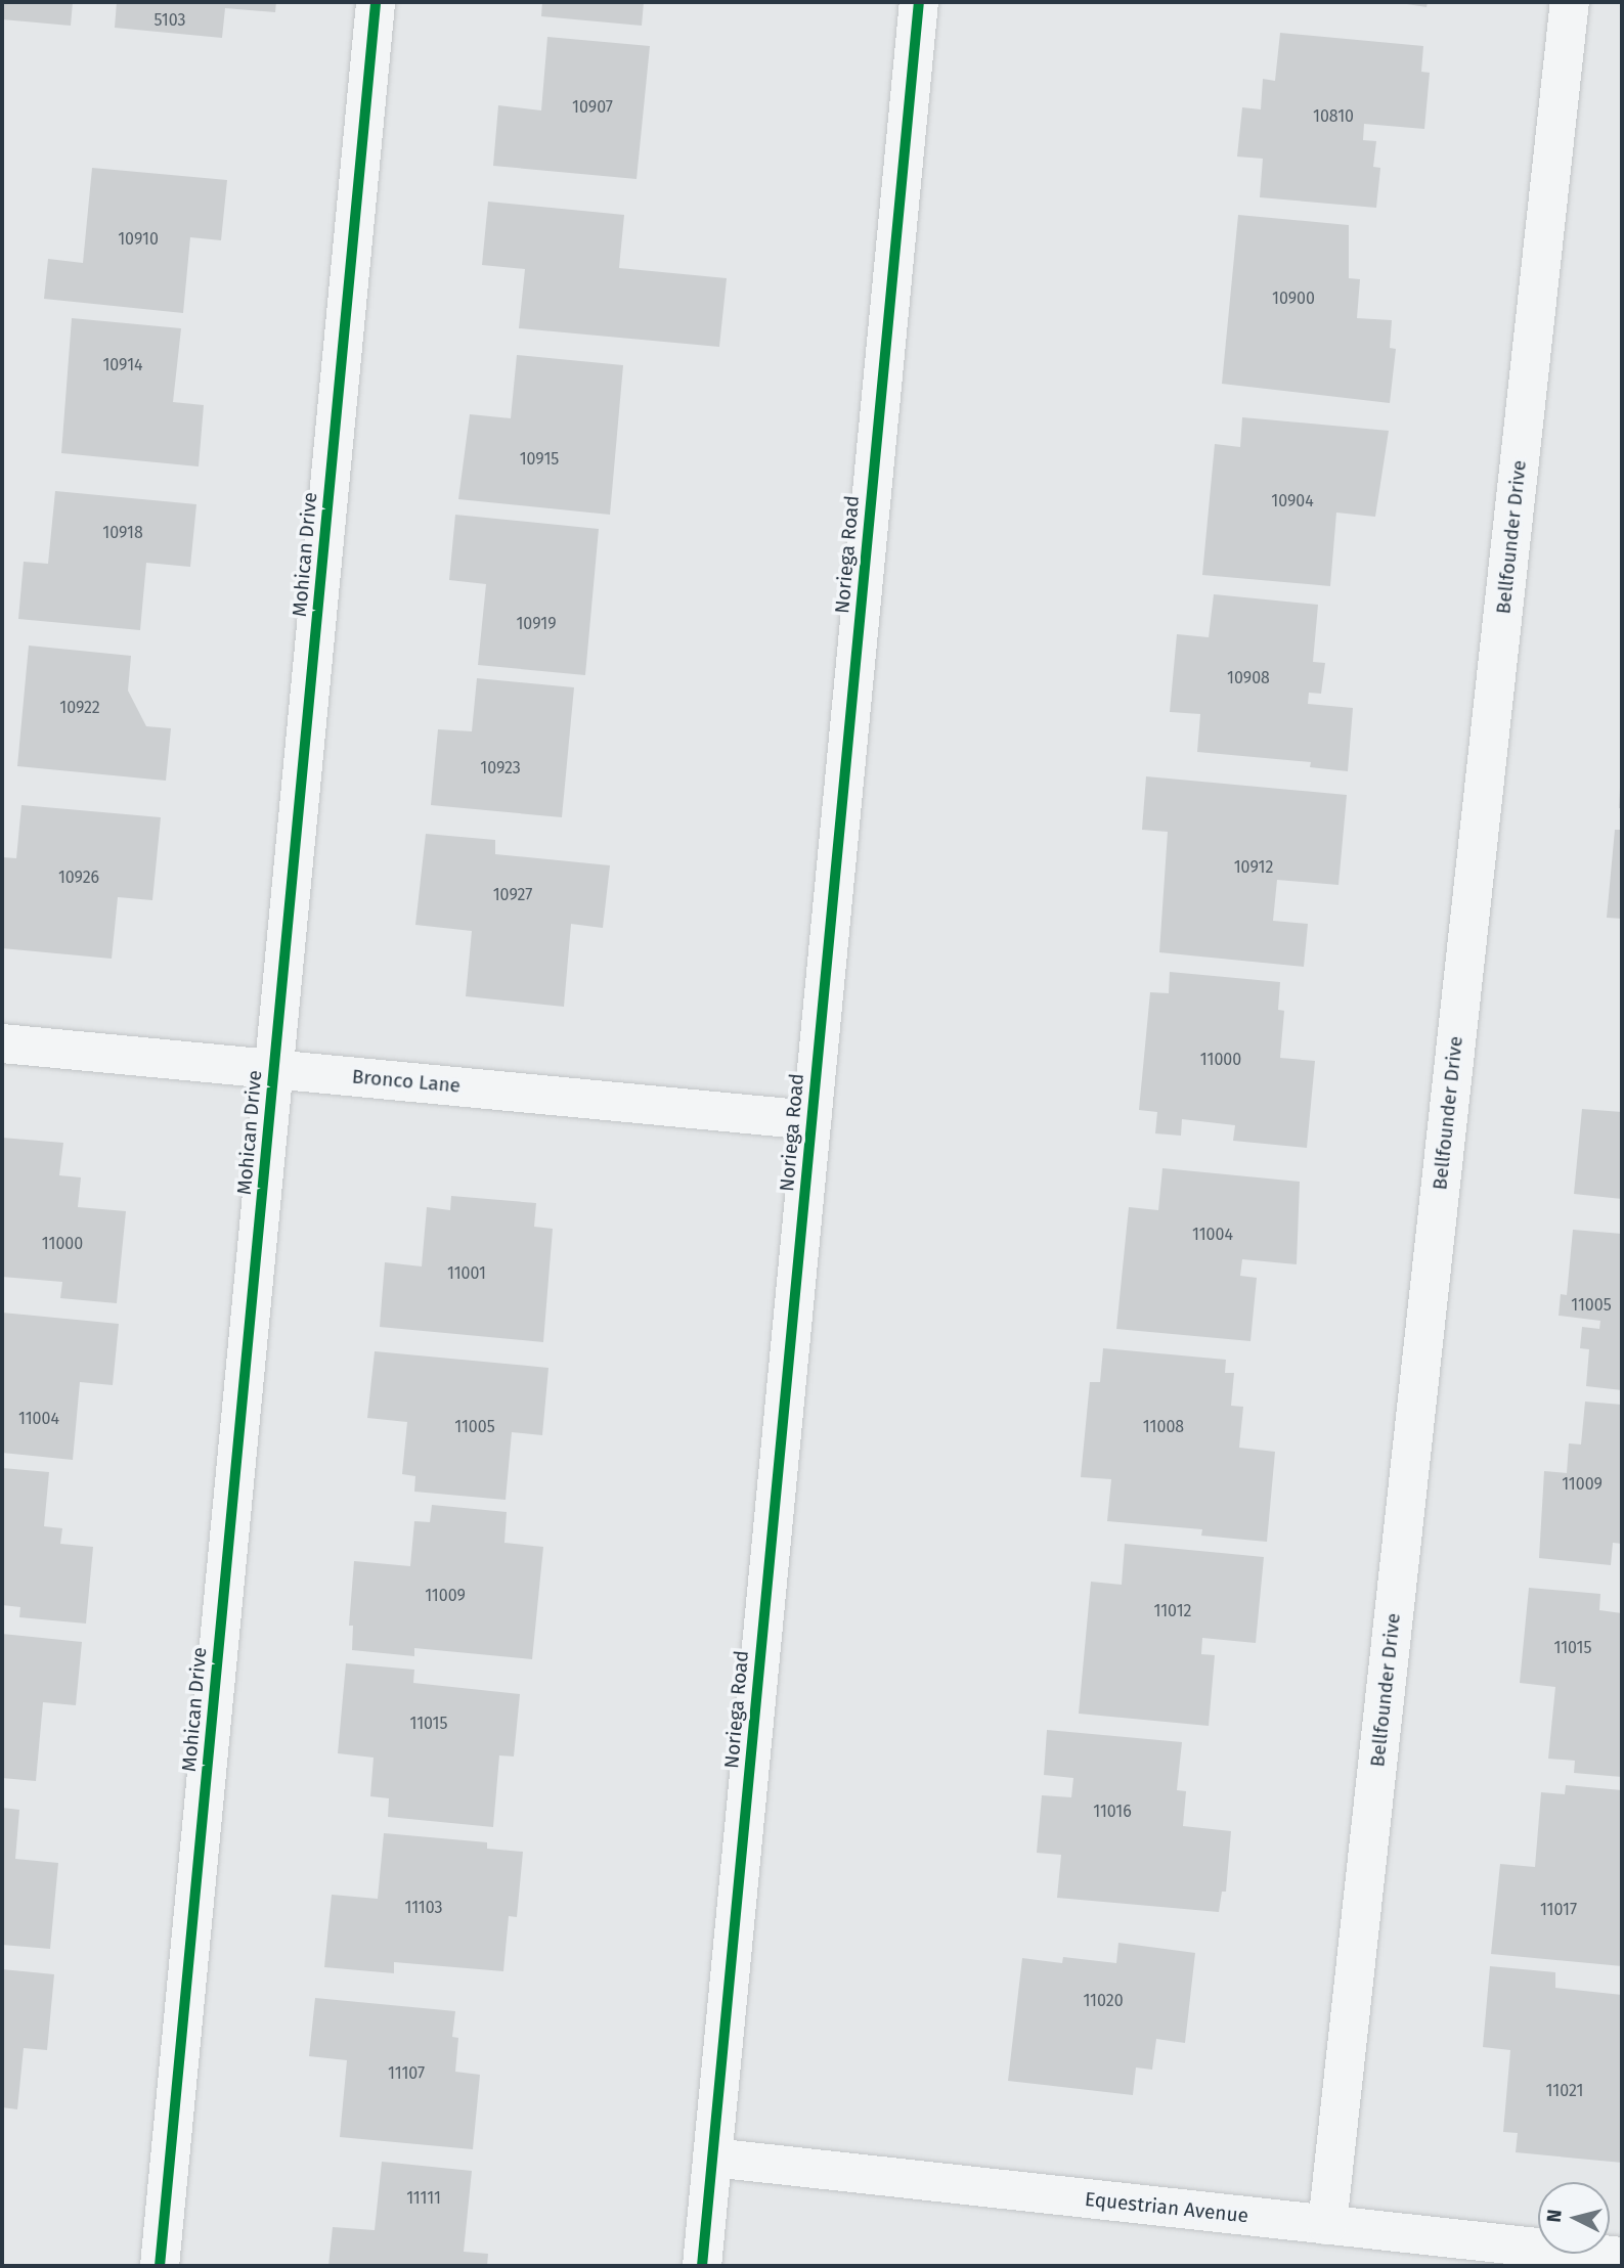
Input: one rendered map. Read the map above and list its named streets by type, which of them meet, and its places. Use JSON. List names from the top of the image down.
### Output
{
  "streets": {
    "street": [
      "Bellfounder Drive",
      "Mohican Drive",
      "Noriega Road",
      "Bronco Lane",
      "Equestrian Avenue"
    ]
  },
  "crossings": [
    ["Bellfounder Drive", "Equestrian Avenue"],
    ["Mohican Drive", "Bronco Lane"],
    ["Noriega Road", "Bronco Lane"],
    ["Noriega Road", "Equestrian Avenue"]
  ],
  "house_numbers": [
    "5103",
    "10907",
    "10810",
    "10910",
    "10900",
    "10914",
    "10915",
    "10904",
    "10918",
    "10919",
    "10908",
    "10922",
    "10923",
    "10912",
    "10926",
    "10927",
    "11000",
    "11004",
    "11000",
    "11001",
    "11005",
    "11004",
    "11005",
    "11008",
    "11009",
    "11009",
    "11012",
    "11015",
    "11015",
    "11016",
    "11103",
    "11017",
    "11020",
    "11107",
    "11021",
    "11111"
  ],
  "north": "left"
}
